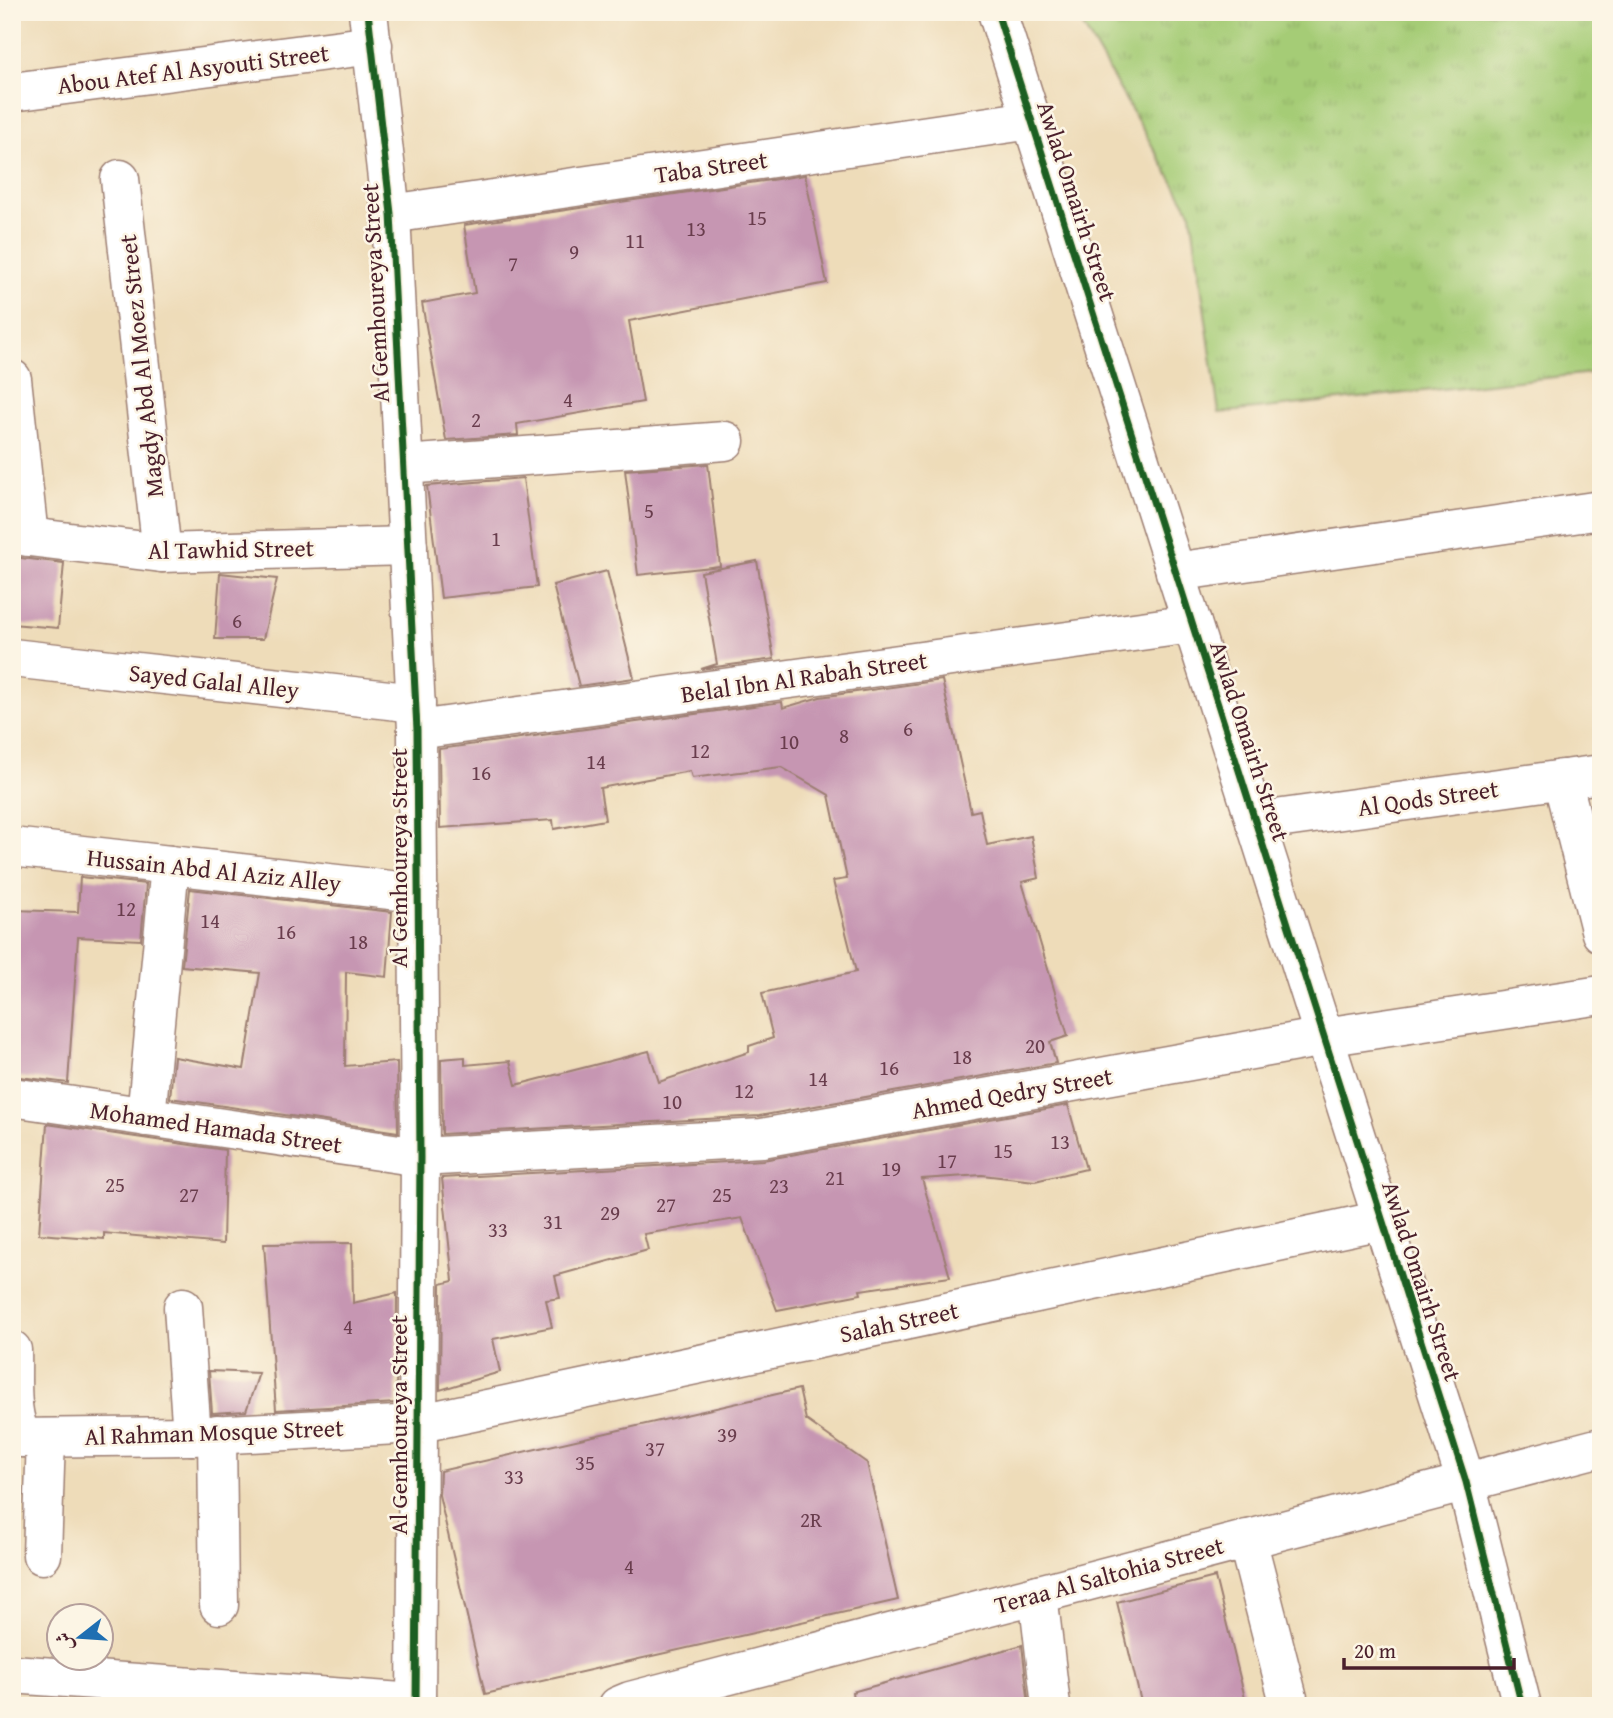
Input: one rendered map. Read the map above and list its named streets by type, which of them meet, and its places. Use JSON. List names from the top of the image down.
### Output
{
  "streets": {
    "street": [
      "Abou Atef Al Asyouti Street",
      "Taba Street",
      "Awlad Omairh Street",
      "Al Gemhoureya Street",
      "Magdy Abd Al Moez Street",
      "Al Tawhid Street",
      "Belal Ibn Al Rabah Street",
      "Sayed Galal Alley",
      "Al Qods Street",
      "Hussain Abd Al Aziz Alley",
      "Ahmed Qedry Street",
      "Mohamed Hamada Street",
      "Salah Street",
      "Al Rahman Mosque Street",
      "Teraa Al Saltohia Street"
    ]
  },
  "crossings": [
    ["Abou Atef Al Asyouti Street", "Al Gemhoureya Street"],
    ["Taba Street", "Awlad Omairh Street"],
    ["Taba Street", "Al Gemhoureya Street"],
    ["Awlad Omairh Street", "Belal Ibn Al Rabah Street"],
    ["Awlad Omairh Street", "Al Qods Street"],
    ["Awlad Omairh Street", "Ahmed Qedry Street"],
    ["Awlad Omairh Street", "Salah Street"],
    ["Awlad Omairh Street", "Teraa Al Saltohia Street"],
    ["Al Gemhoureya Street", "Al Tawhid Street"],
    ["Al Gemhoureya Street", "Belal Ibn Al Rabah Street"],
    ["Al Gemhoureya Street", "Sayed Galal Alley"],
    ["Al Gemhoureya Street", "Hussain Abd Al Aziz Alley"],
    ["Al Gemhoureya Street", "Ahmed Qedry Street"],
    ["Al Gemhoureya Street", "Mohamed Hamada Street"],
    ["Al Gemhoureya Street", "Salah Street"],
    ["Al Gemhoureya Street", "Al Rahman Mosque Street"],
    ["Magdy Abd Al Moez Street", "Al Tawhid Street"],
    ["Belal Ibn Al Rabah Street", "Sayed Galal Alley"],
    ["Ahmed Qedry Street", "Mohamed Hamada Street"],
    ["Salah Street", "Al Rahman Mosque Street"]
  ],
  "house_numbers": [
    "15",
    "13",
    "11",
    "9",
    "7",
    "4",
    "2",
    "5",
    "1",
    "6",
    "6",
    "8",
    "10",
    "12",
    "14",
    "16",
    "12",
    "14",
    "16",
    "18",
    "20",
    "18",
    "16",
    "14",
    "12",
    "10",
    "13",
    "15",
    "17",
    "19",
    "21",
    "25",
    "23",
    "27",
    "25",
    "27",
    "29",
    "31",
    "33",
    "4",
    "39",
    "37",
    "35",
    "33",
    "2R",
    "4"
  ],
  "scale_bar": "20 m",
  "north": "left"
}
